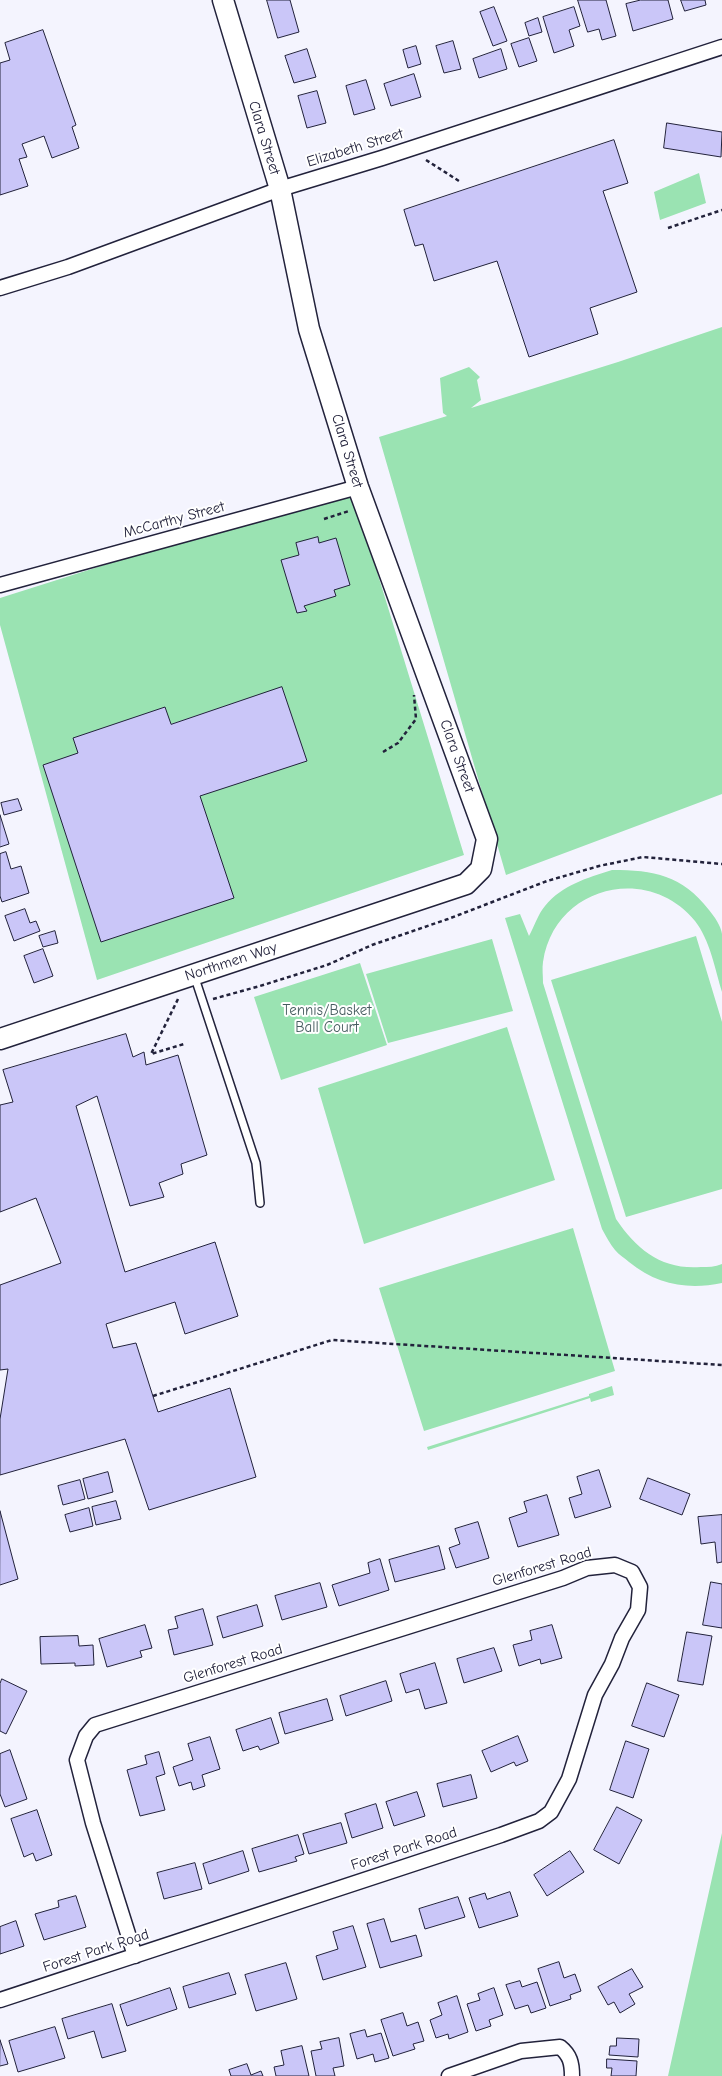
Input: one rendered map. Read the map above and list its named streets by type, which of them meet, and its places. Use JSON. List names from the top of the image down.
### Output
{
  "streets": {
    "street": [
      "Clara Street",
      "Elizabeth Street",
      "McCarthy Street",
      "Northmen Way",
      "Glenforest Road",
      "Forest Park Road"
    ]
  },
  "crossings": [
    ["Clara Street", "Elizabeth Street"],
    ["Clara Street", "McCarthy Street"],
    ["Clara Street", "Northmen Way"],
    ["Glenforest Road", "Forest Park Road"]
  ],
  "parks": ["Tennis/Basket Ball Court"]
}
